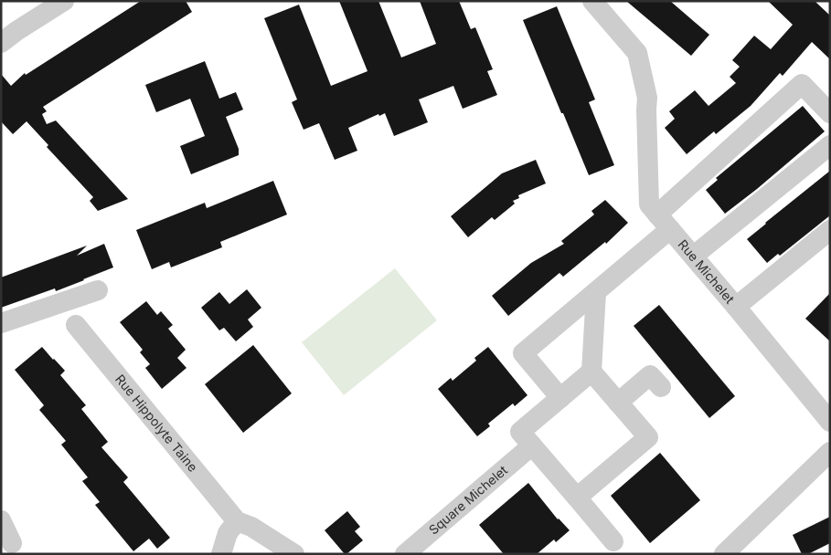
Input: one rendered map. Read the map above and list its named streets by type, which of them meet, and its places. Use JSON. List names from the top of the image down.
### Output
{
  "streets": {
    "street": ["Rue Michelet", "Rue Hippolyte Taine", "Square Michelet"]
  }
}
